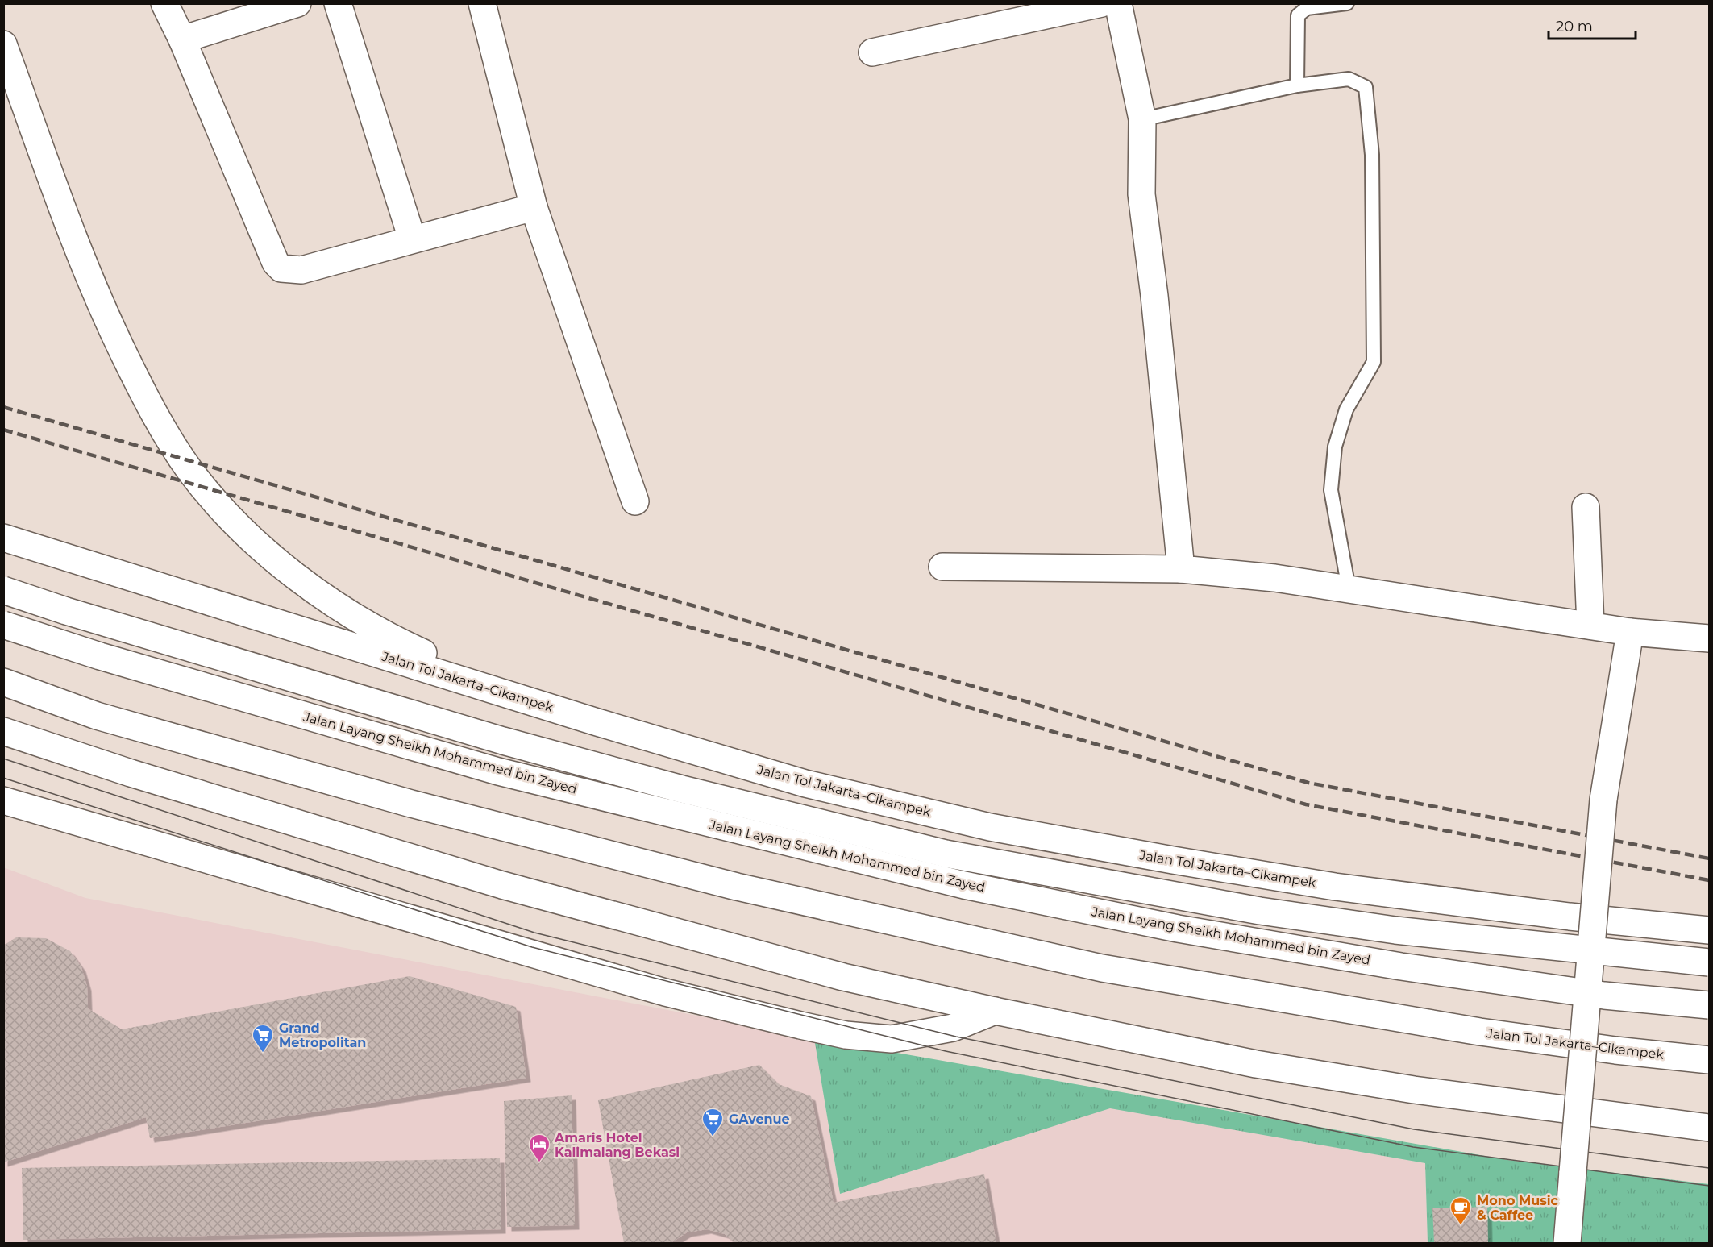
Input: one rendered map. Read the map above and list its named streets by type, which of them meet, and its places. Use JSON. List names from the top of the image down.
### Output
{
  "streets": {
    "main road": ["Jalan Tol Jakarta–Cikampek", "Jalan Layang Sheikh Mohammed bin Zayed"]
  },
  "places": {
    "supermarket": ["Grand Metropolitan", "GAvenue"],
    "hotel": ["Amaris Hotel Kalimalang Bekasi"],
    "cafe": ["Mono Music & Caffee"]
  },
  "scale_bar": "20 m"
}
